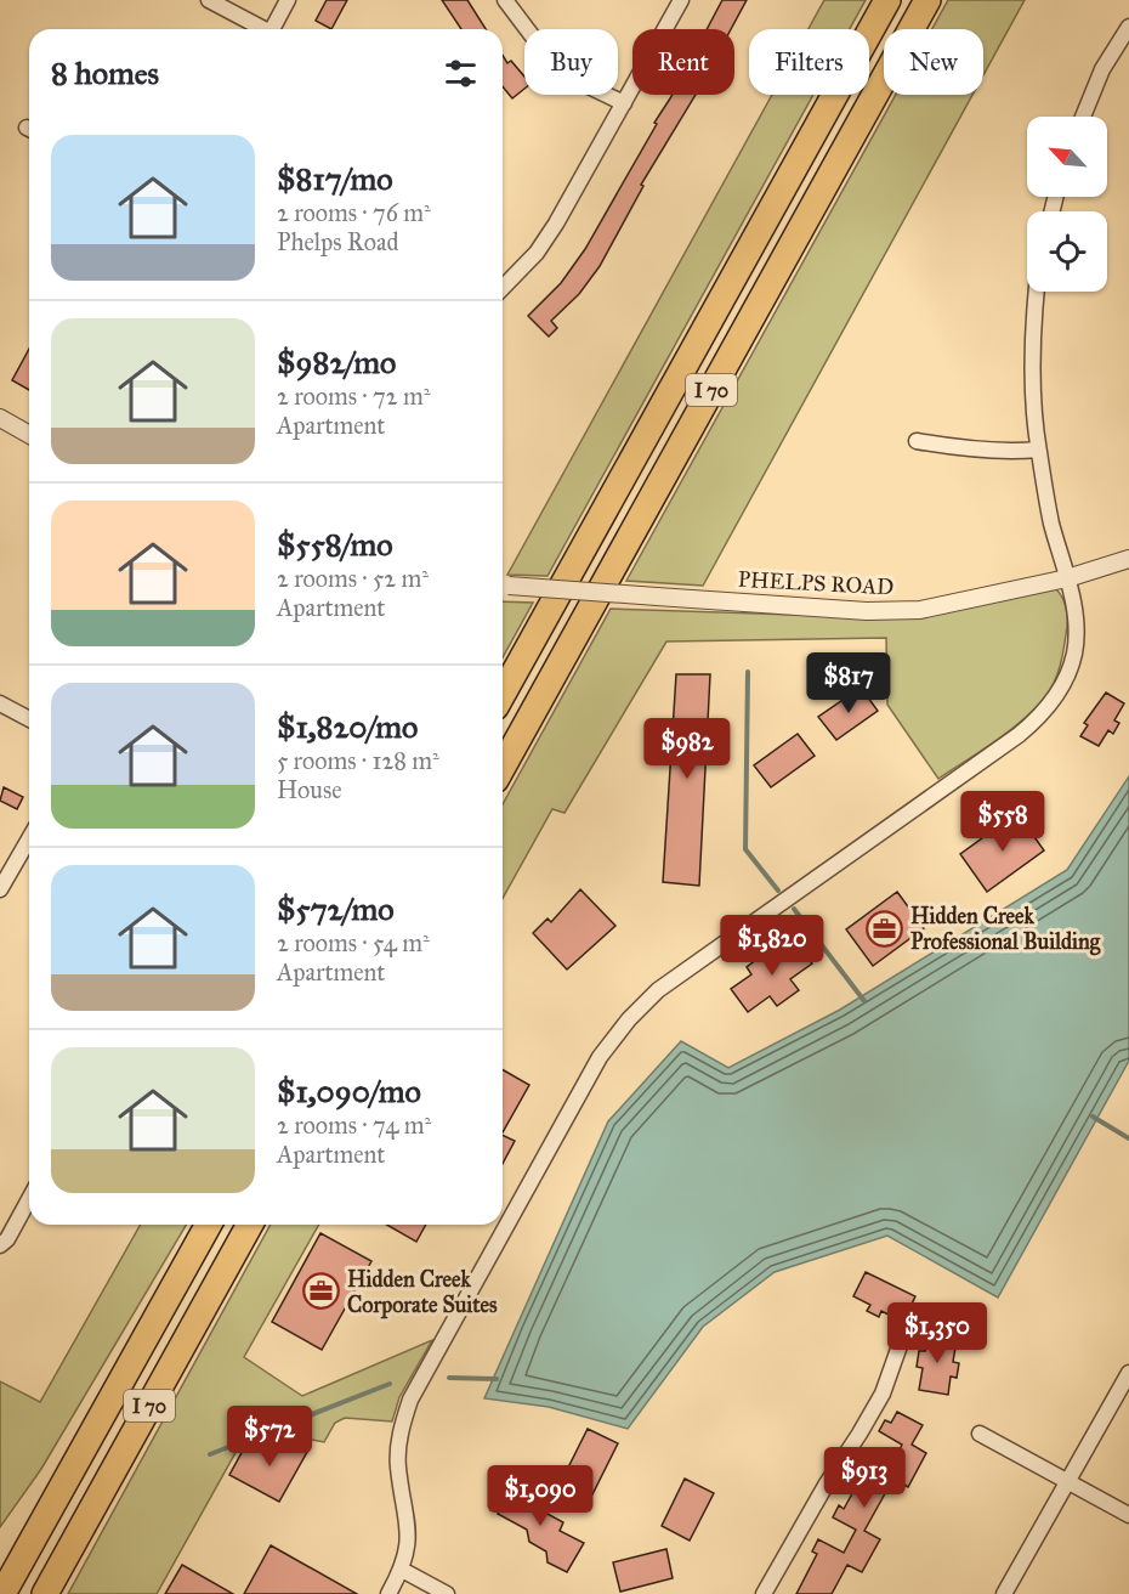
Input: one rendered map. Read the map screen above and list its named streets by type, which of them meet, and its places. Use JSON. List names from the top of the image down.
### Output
{
  "streets": {
    "highway": ["I 70"],
    "street": ["PHELPS ROAD"]
  },
  "places": {
    "office": ["Hidden Creek Professional Building", "Hidden Creek Corporate Suites"]
  },
  "north": "top left",
  "page": {
    "chip": [
      "Buy",
      "Rent",
      "Filters",
      "New"
    ],
    "heading": "8 homes",
    "list": [
      {
        "name": "$817/mo",
        "note": "2 rooms · 76 m² · Phelps Road"
      },
      {
        "name": "$982/mo",
        "note": "2 rooms · 72 m² · Apartment"
      },
      {
        "name": "$558/mo",
        "note": "2 rooms · 52 m² · Apartment"
      },
      {
        "name": "$1,820/mo",
        "note": "5 rooms · 128 m² · House"
      },
      {
        "name": "$572/mo",
        "note": "2 rooms · 54 m² · Apartment"
      },
      {
        "name": "$1,090/mo",
        "note": "2 rooms · 74 m² · Apartment"
      }
    ],
    "price": [
      "$817",
      "$982",
      "$558",
      "$1,820",
      "$1,350",
      "$572",
      "$913",
      "$1,090"
    ]
  }
}
